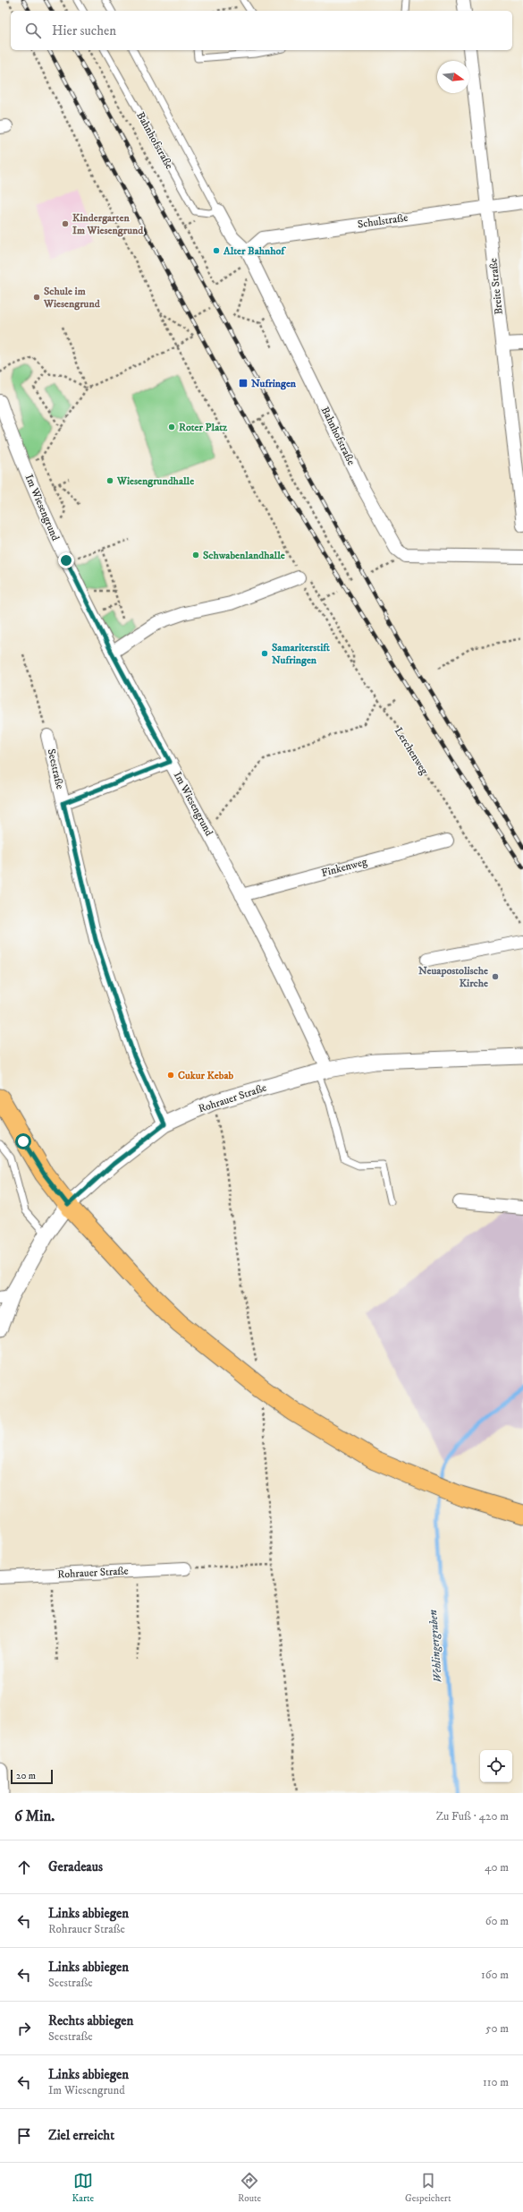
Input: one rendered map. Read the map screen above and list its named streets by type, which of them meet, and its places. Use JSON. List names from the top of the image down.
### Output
{
  "streets": {
    "street": [
      "Bahnhofstraße",
      "Schulstraße",
      "Breite Straße",
      "Im Wiesengrund",
      "Seestraße",
      "Finkenweg",
      "Rohrauer Straße"
    ],
    "path": ["Lerchenweg"]
  },
  "crossings": [
    ["Bahnhofstraße", "Schulstraße"],
    ["Schulstraße", "Breite Straße"],
    ["Im Wiesengrund", "Seestraße"],
    ["Im Wiesengrund", "Finkenweg"],
    ["Im Wiesengrund", "Rohrauer Straße"],
    ["Seestraße", "Rohrauer Straße"]
  ],
  "water": ["Wehlingergraben"],
  "places": {
    "other": [
      "Kindergarten Im Wiesengrund",
      "Alter Bahnhof",
      "Schule im Wiesengrund",
      "Roter Platz",
      "Wiesengrundhalle",
      "Schwabenlandhalle",
      "Samariterstift Nufringen",
      "Neuapostolische Kirche",
      "Cukur Kebab"
    ],
    "transit": ["Nufringen"]
  },
  "scale_bar": "20 m",
  "north": "right",
  "page": {
    "search": "Hier suchen",
    "scale": "20 m",
    "heading": ["6 Min.", "Zu Fuß · 420 m"],
    "list": [
      ["Geradeaus", "40 m"],
      ["Links abbiegen", "Rohrauer Straße", "60 m"],
      ["Links abbiegen", "Seestraße", "160 m"],
      ["Rechts abbiegen", "Seestraße", "50 m"],
      ["Links abbiegen", "Im Wiesengrund", "110 m"],
      "Ziel erreicht"
    ],
    "nav": ["Karte", "Route", "Gespeichert"]
  }
}
